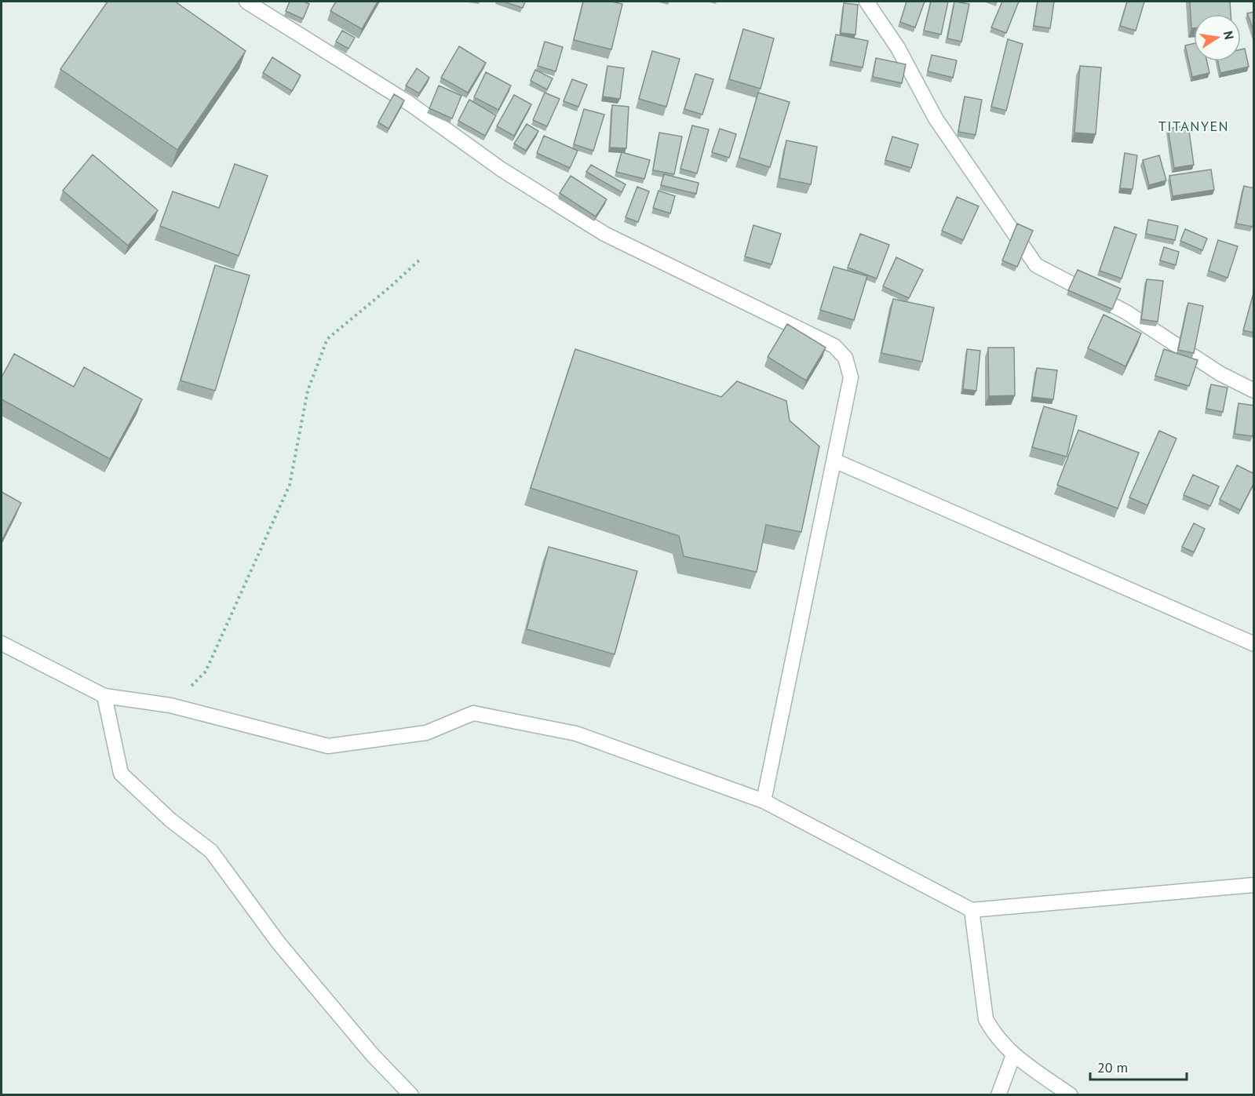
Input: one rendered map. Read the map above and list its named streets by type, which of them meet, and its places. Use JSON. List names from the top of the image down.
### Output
{
  "districts": ["TITANYEN"],
  "scale_bar": "20 m",
  "north": "right"
}
